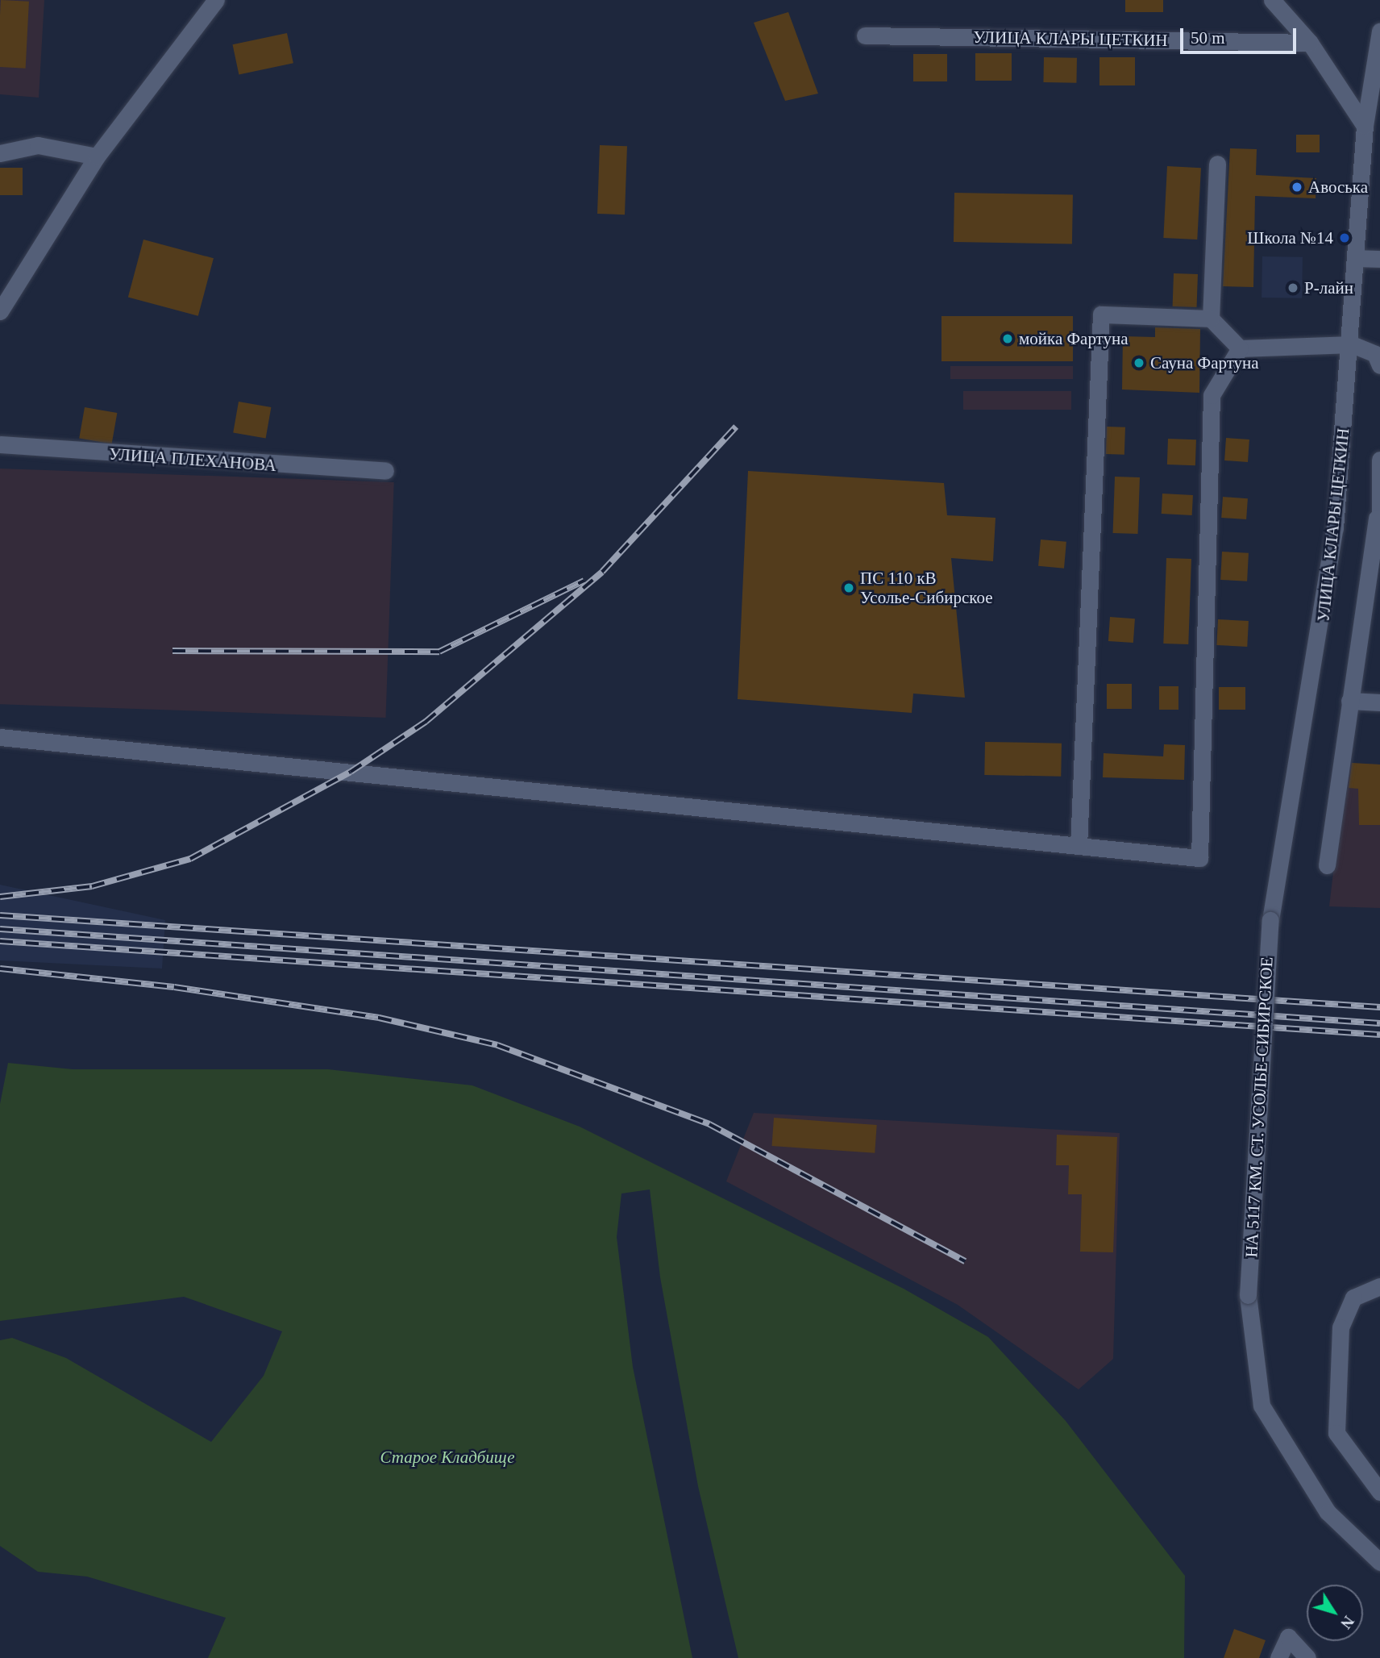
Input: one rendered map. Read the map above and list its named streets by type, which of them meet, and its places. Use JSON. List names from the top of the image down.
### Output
{
  "streets": {
    "street": ["УЛИЦА КЛАРЫ ЦЕТКИН", "УЛИЦА ПЛЕХАНОВА", "НА 5117 КМ. СТ. УСОЛЬЕ-СИБИРСКОЕ"]
  },
  "crossings": [
    ["УЛИЦА КЛАРЫ ЦЕТКИН", "НА 5117 КМ. СТ. УСОЛЬЕ-СИБИРСКОЕ"]
  ],
  "parks": ["Старое Кладбище"],
  "places": [
    "Авоська",
    "Школа №14",
    "Р-лайн",
    "мойка Фартуна",
    "Сауна Фартуна",
    "ПС 110 кВ Усолье-Сибирское"
  ],
  "scale_bar": "50 m",
  "north": "bottom right"
}
